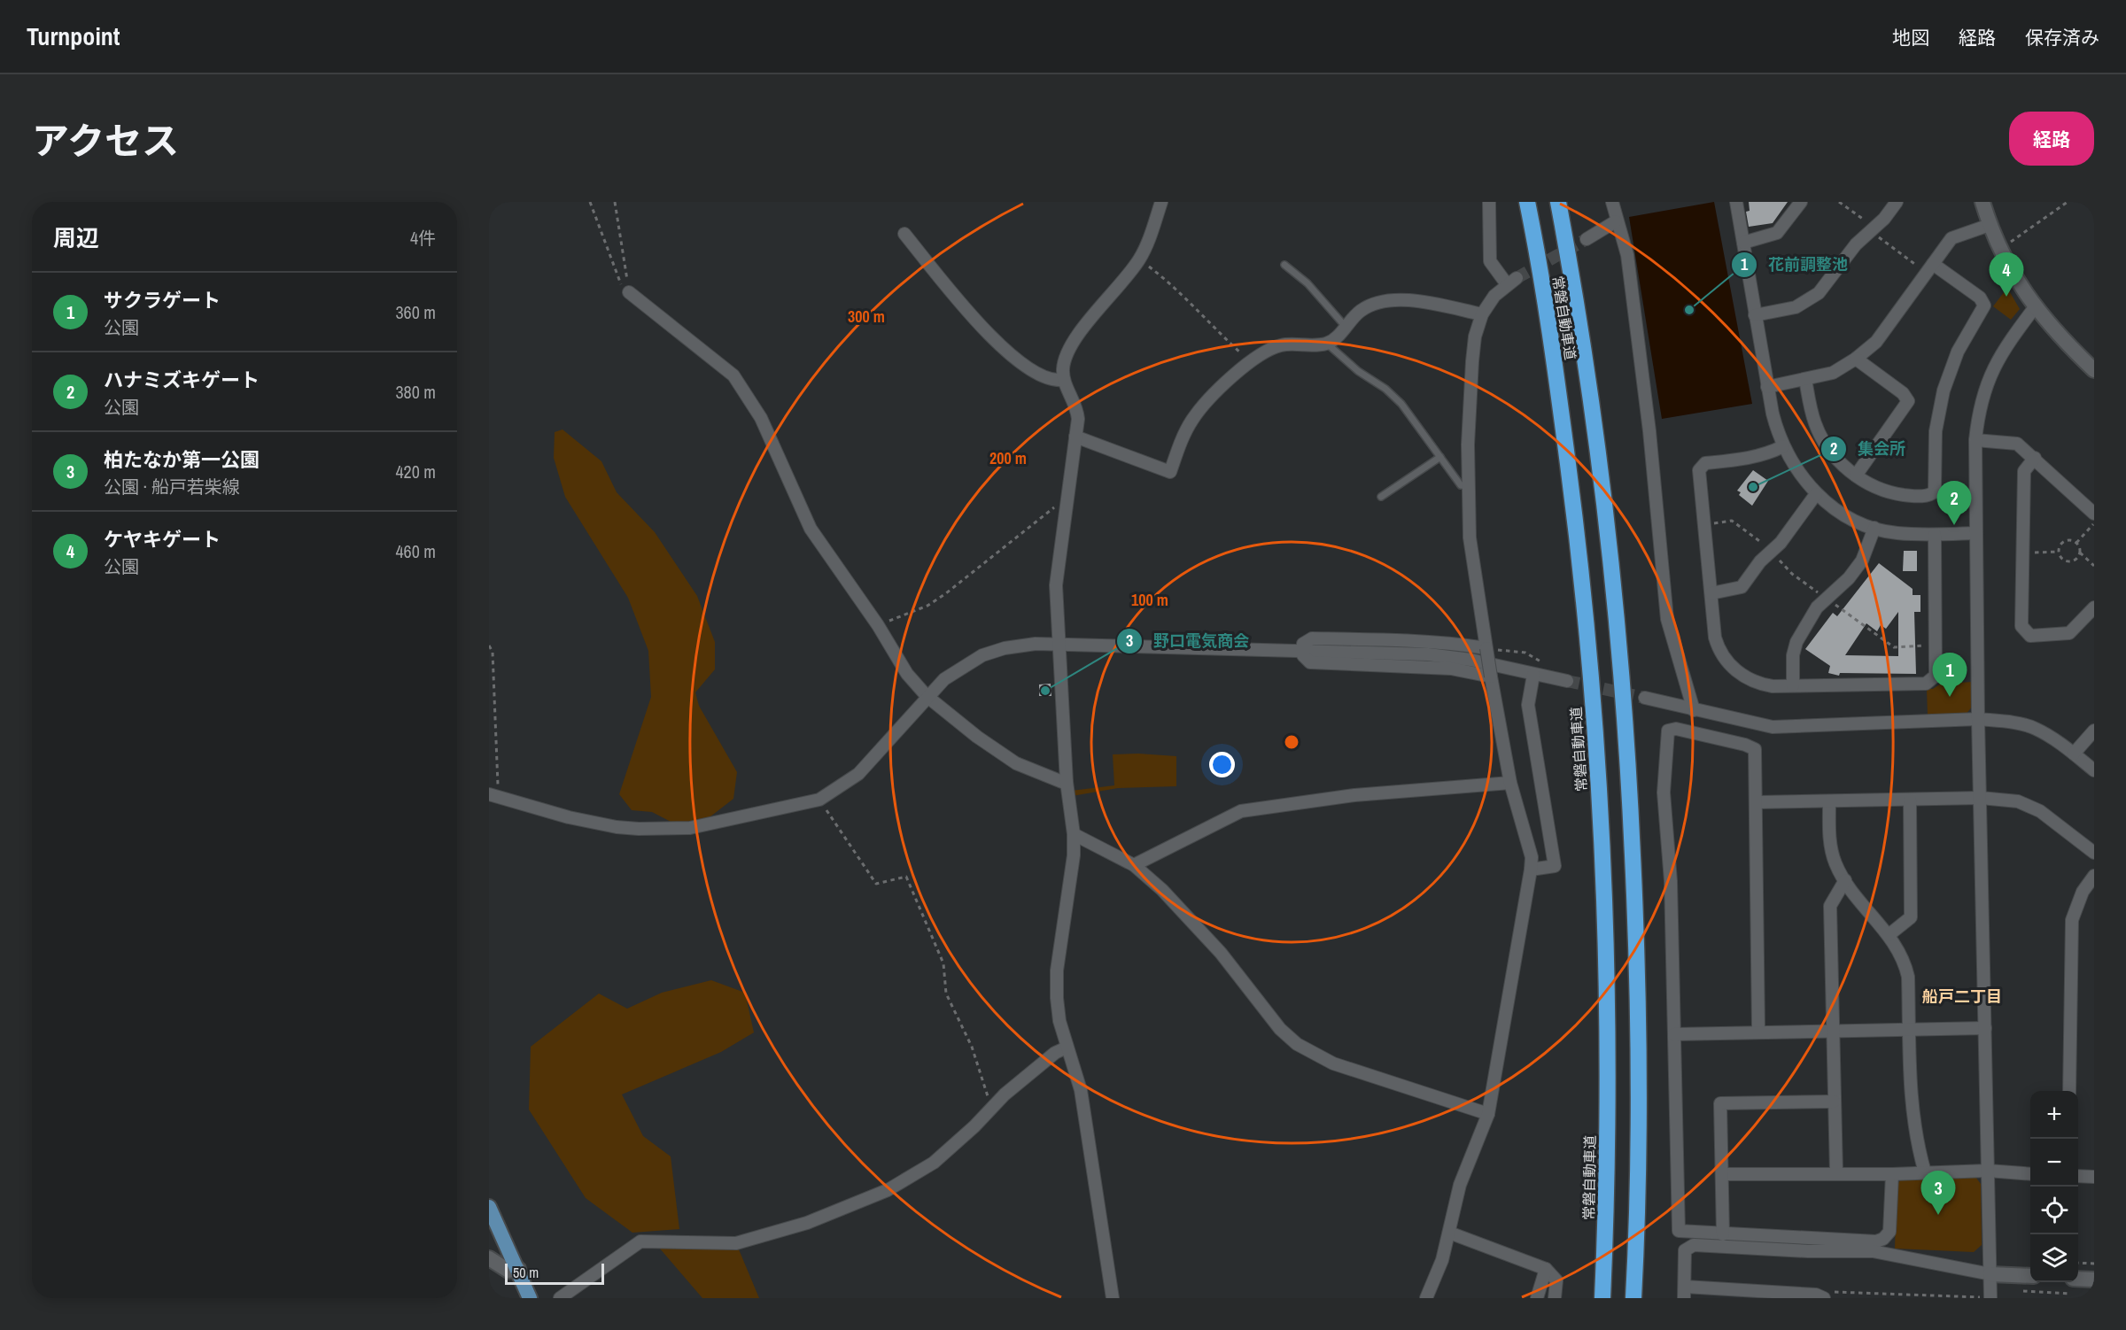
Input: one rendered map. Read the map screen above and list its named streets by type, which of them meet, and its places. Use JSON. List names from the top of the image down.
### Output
{
  "streets": {
    "highway": ["常磐自動車道"]
  },
  "districts": ["船戸二丁目"],
  "places": ["花前調整池", "集会所", "野口電気商会"],
  "scale_bar": "50 m",
  "page": {
    "header": "Turnpoint",
    "nav": ["地図", "経路", "保存済み"],
    "title": "アクセス",
    "buttons": "経路",
    "heading": ["周辺", "4件"],
    "pins": [
      "4",
      "2",
      "1",
      "3"
    ],
    "list": [
      {
        "mark": "1",
        "name": "サクラゲート",
        "note": "公園",
        "value": "360 m"
      },
      {
        "mark": "2",
        "name": "ハナミズキゲート",
        "note": "公園",
        "value": "380 m"
      },
      {
        "mark": "3",
        "name": "柏たなか第一公園",
        "note": "公園 · 船戸若柴線",
        "value": "420 m"
      },
      {
        "mark": "4",
        "name": "ケヤキゲート",
        "note": "公園",
        "value": "460 m"
      }
    ],
    "map_buttons": ["+", "−"],
    "scale": "50 m"
  },
  "rings": ["300 m", "200 m", "100 m"]
}
